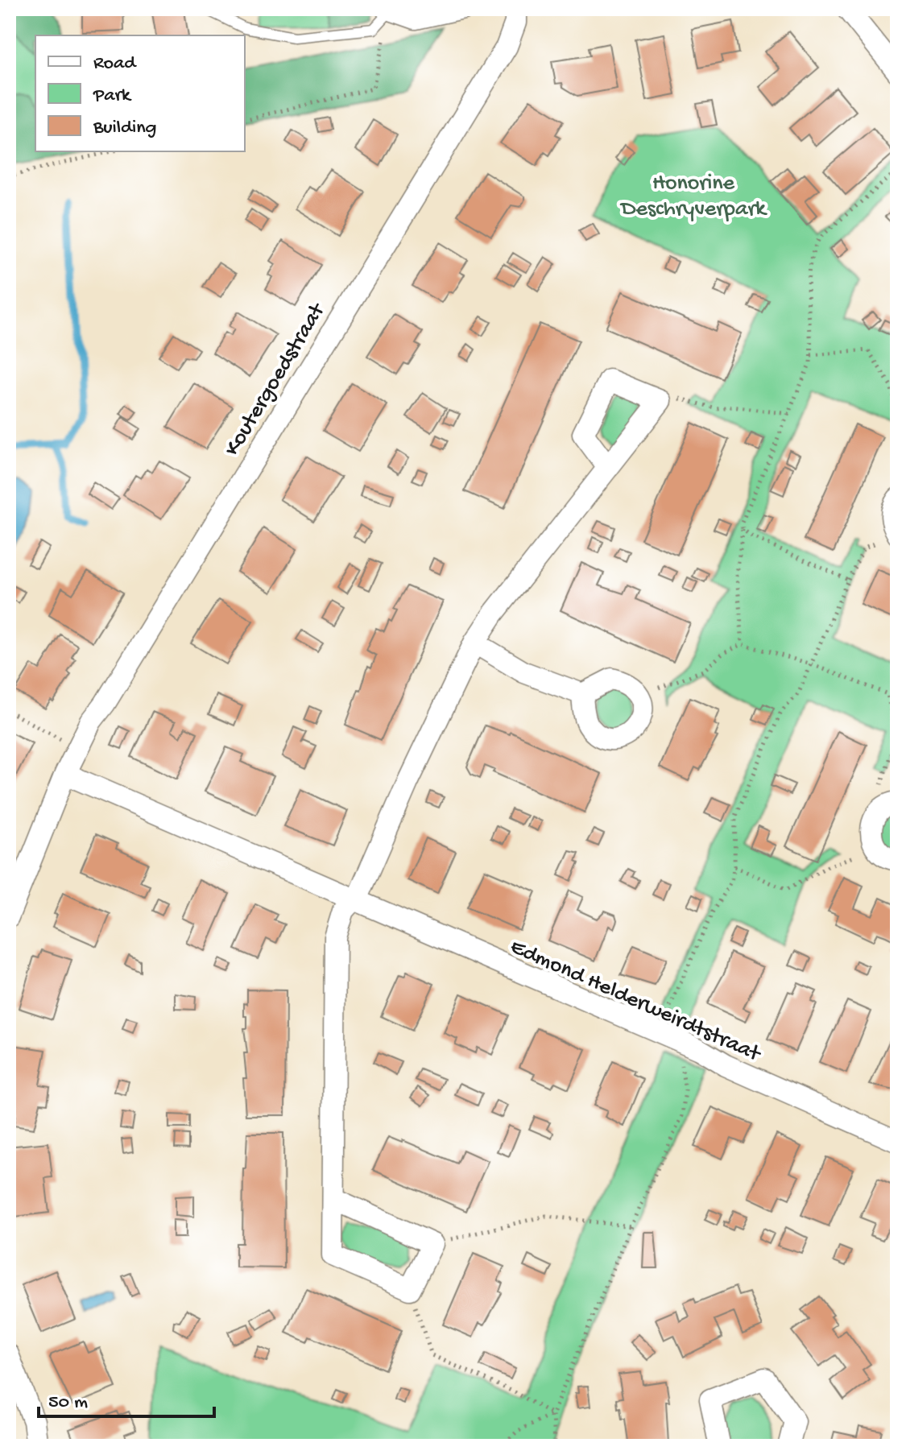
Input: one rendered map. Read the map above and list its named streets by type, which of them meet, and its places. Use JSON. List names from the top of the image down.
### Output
{
  "streets": {
    "street": ["Koutergoedstraat", "Edmond Helderweirdtstraat"]
  },
  "crossings": [
    ["Koutergoedstraat", "Edmond Helderweirdtstraat"]
  ],
  "parks": ["Honorine Deschryverpark"],
  "legend": ["Road", "Park", "Building"],
  "scale_bar": "50 m"
}
